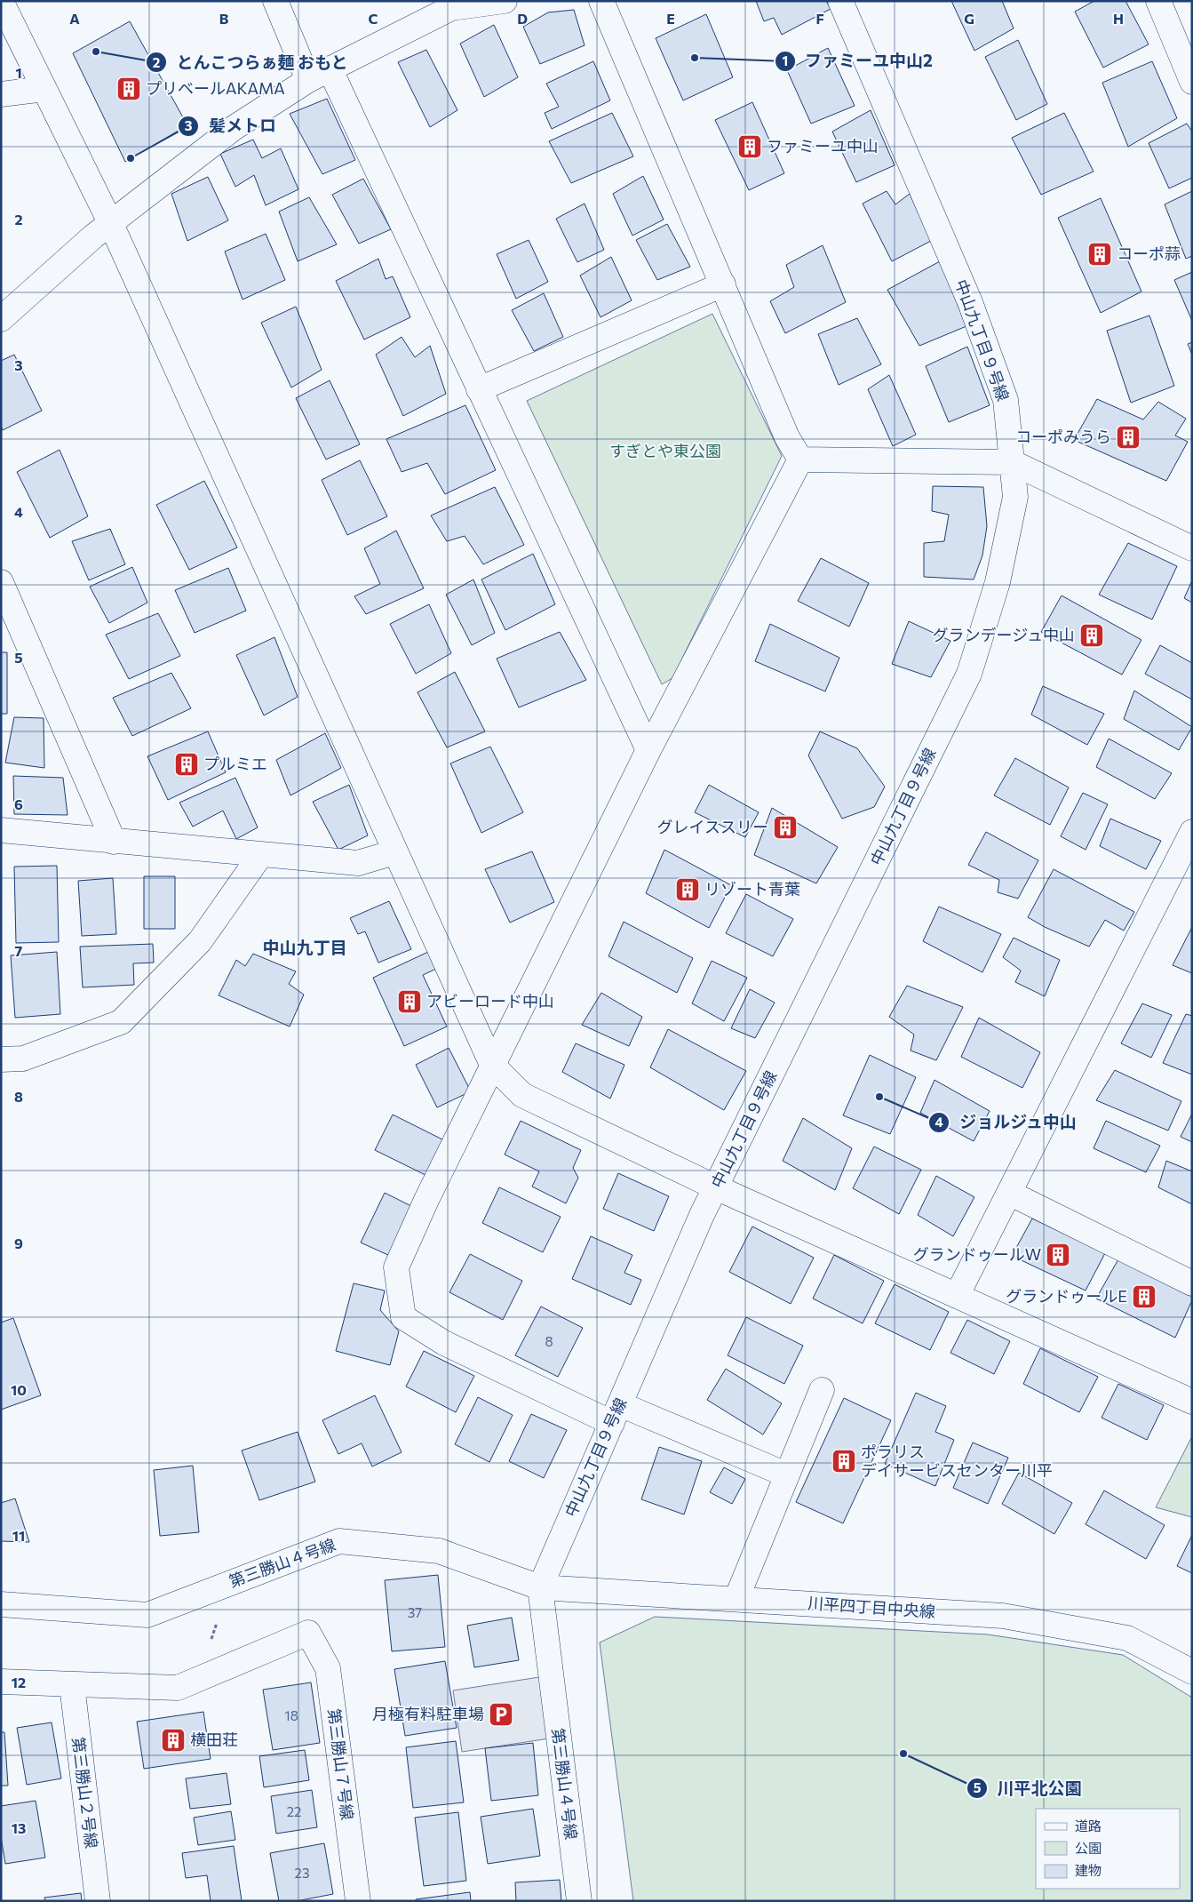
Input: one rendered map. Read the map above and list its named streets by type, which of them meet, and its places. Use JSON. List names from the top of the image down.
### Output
{
  "streets": {
    "street": [
      "中山九丁目９号線",
      "第三勝山４号線",
      "川平四丁目中央線",
      "第三勝山７号線",
      "第三勝山２号線"
    ]
  },
  "crossings": [
    ["中山九丁目９号線", "第三勝山４号線"],
    ["中山九丁目９号線", "川平四丁目中央線"],
    ["第三勝山４号線", "川平四丁目中央線"]
  ],
  "districts": ["中山九丁目"],
  "parks": ["すぎとや東公園"],
  "places": {
    "other": [
      "とんこつらぁ麺 おもと",
      "ファミーユ中山2",
      "髪メトロ",
      "ジョルジュ中山",
      "川平北公園"
    ],
    "building": [
      "プリベールAKAMA",
      "ファミーユ中山",
      "コーポ蒜",
      "コーポみうら",
      "グランデージュ中山",
      "プルミエ",
      "グレイススリー",
      "リゾート青葉",
      "アビーロード中山",
      "グランドゥールW",
      "グランドゥールE",
      "ポラリス デイサービスセンター川平",
      "横田荘"
    ],
    "parking": ["月極有料駐車場"]
  },
  "house_numbers": [
    "8",
    "37",
    "18",
    "22",
    "23"
  ],
  "legend": ["道路", "公園", "建物"],
  "grid": {
    "columns": [
      "A",
      "B",
      "C",
      "D",
      "E",
      "F",
      "G",
      "H"
    ],
    "rows": [
      "1",
      "2",
      "3",
      "4",
      "5",
      "6",
      "7",
      "8",
      "9",
      "10",
      "11",
      "12",
      "13"
    ]
  }
}
